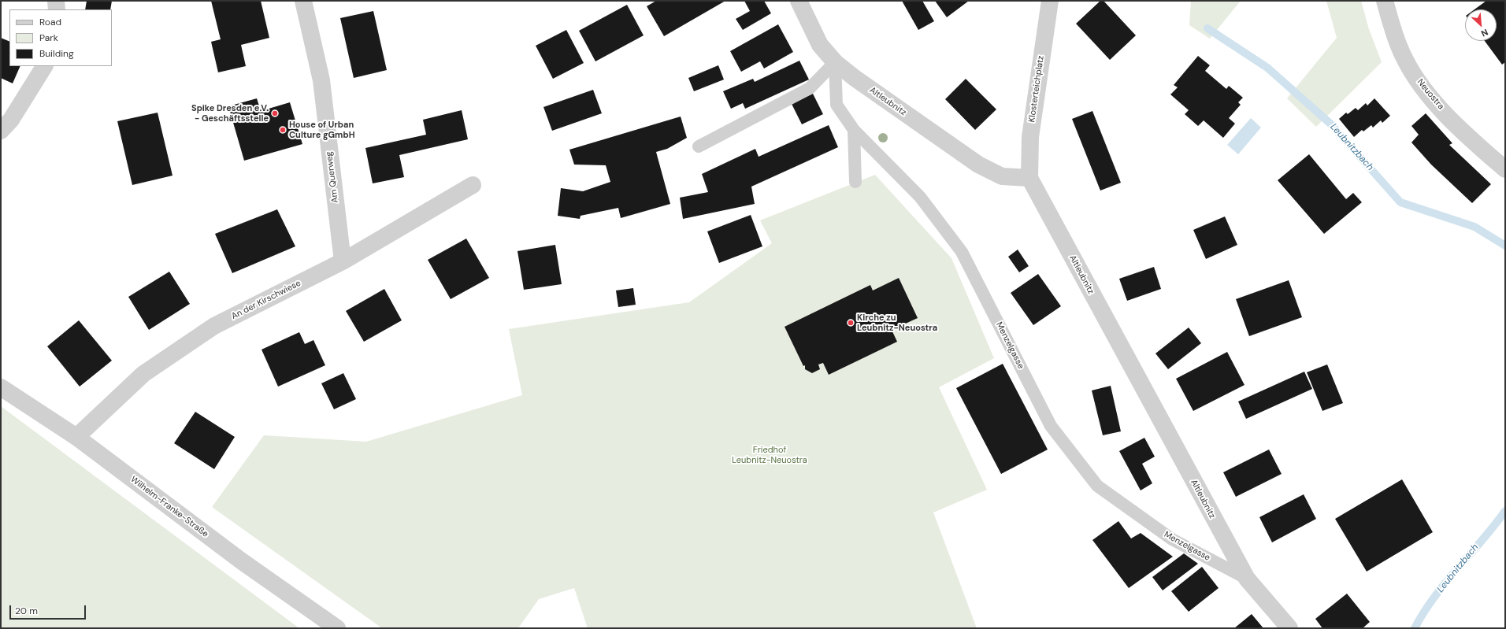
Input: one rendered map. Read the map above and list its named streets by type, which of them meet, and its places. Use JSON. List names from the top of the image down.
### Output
{
  "streets": {
    "street": [
      "Klosterteichplatz",
      "Neuostra",
      "Altleubnitz",
      "Am Querweg",
      "An der Kirschwiese",
      "Wilhelm-Franke-Straße"
    ],
    "lane": ["Menzelgasse"]
  },
  "crossings": [
    ["Klosterteichplatz", "Altleubnitz"],
    ["Altleubnitz", "Menzelgasse"],
    ["Am Querweg", "An der Kirschwiese"],
    ["An der Kirschwiese", "Wilhelm-Franke-Straße"]
  ],
  "water": ["Leubnitzbach"],
  "parks": ["Friedhof Leubnitz-Neuostra"],
  "places": ["Spike Dresden e.V. - Geschäftsstelle", "House of Urban Culture gGmbH", "Kirche zu Leubnitz-Neuostra"],
  "legend": ["Road", "Park", "Building"],
  "scale_bar": "20 m",
  "north": "bottom right"
}
